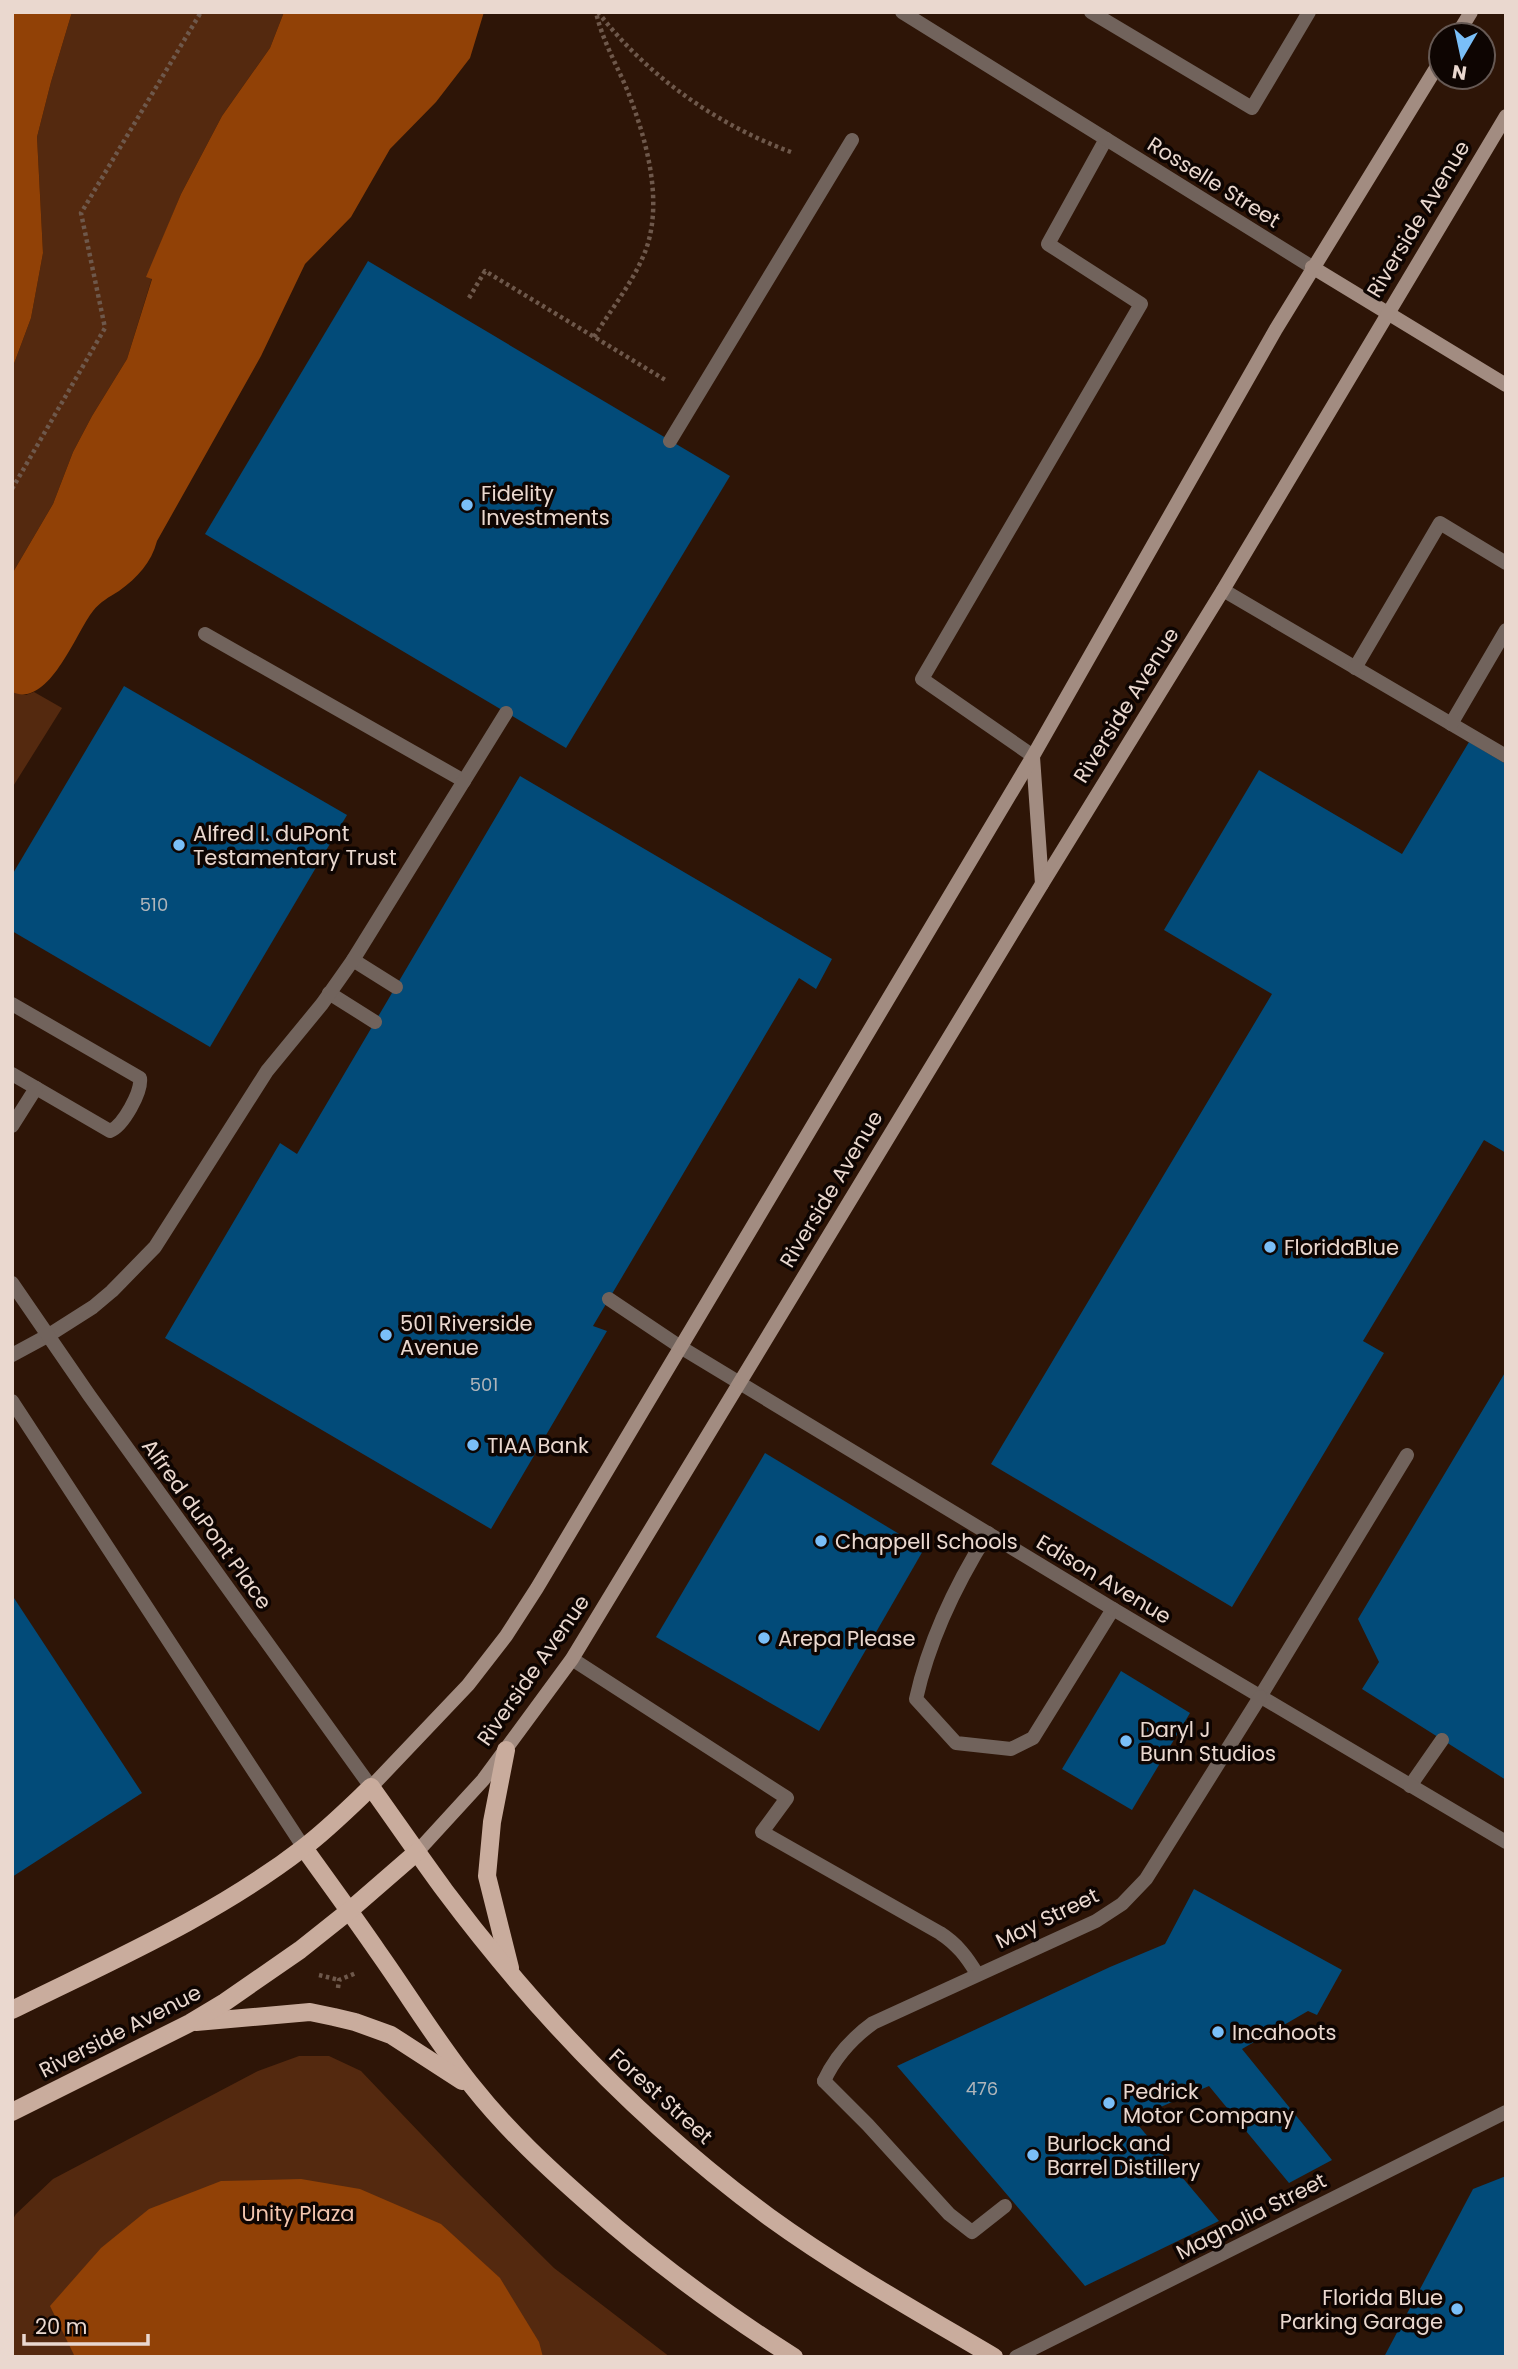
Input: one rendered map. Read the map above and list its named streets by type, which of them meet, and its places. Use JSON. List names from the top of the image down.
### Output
{
  "streets": {
    "main road": ["Rosselle Street", "Riverside Avenue", "Forest Street"],
    "street": [
      "Alfred duPont Place",
      "Edison Avenue",
      "May Street",
      "Magnolia Street"
    ]
  },
  "crossings": [
    ["Rosselle Street", "Riverside Avenue"],
    ["Riverside Avenue", "Alfred duPont Place"],
    ["Riverside Avenue", "Edison Avenue"],
    ["Riverside Avenue", "Forest Street"],
    ["Alfred duPont Place", "Forest Street"],
    ["Edison Avenue", "May Street"]
  ],
  "parks": ["Unity Plaza"],
  "places": [
    "Fidelity Investments",
    "Alfred I. duPont Testamentary Trust",
    "FloridaBlue",
    "501 Riverside Avenue",
    "TIAA Bank",
    "Chappell Schools",
    "Arepa Please",
    "Daryl J Bunn Studios",
    "Incahoots",
    "Pedrick Motor Company",
    "Burlock and Barrel Distillery",
    "Florida Blue Parking Garage"
  ],
  "house_numbers": ["510", "501", "476"],
  "scale_bar": "20 m",
  "north": "bottom"
}
